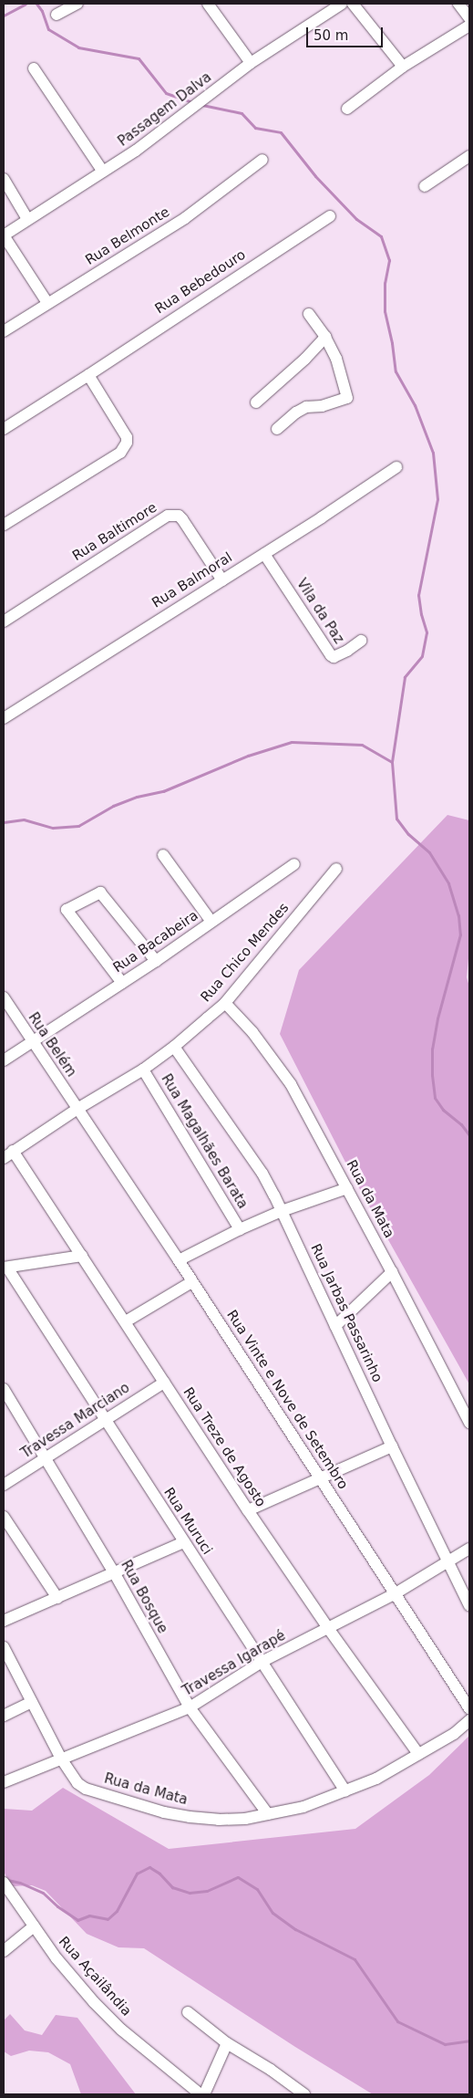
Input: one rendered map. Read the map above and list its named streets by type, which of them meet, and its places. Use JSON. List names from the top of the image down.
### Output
{
  "streets": {
    "street": [
      "Passagem Dalva",
      "Rua Belmonte",
      "Rua Bebedouro",
      "Rua Baltimore",
      "Rua Balmoral",
      "Vila da Paz",
      "Rua Bacabeira",
      "Rua Chico Mendes",
      "Rua Belém",
      "Rua Magalhães Barata",
      "Rua da Mata",
      "Rua Jarbas Passarinho",
      "Rua Vinte e Nove de Setembro",
      "Travessa Marciano",
      "Rua Treze de Agosto",
      "Rua Muruci",
      "Rua Bosque",
      "Travessa Igarapé",
      "Rua Açailândia"
    ]
  },
  "crossings": [
    ["Rua Baltimore", "Rua Balmoral"],
    ["Rua Balmoral", "Vila da Paz"],
    ["Rua Bacabeira", "Rua Belém"],
    ["Rua Chico Mendes", "Rua Belém"],
    ["Rua Chico Mendes", "Rua Magalhães Barata"],
    ["Rua Chico Mendes", "Rua da Mata"],
    ["Rua Chico Mendes", "Rua Jarbas Passarinho"],
    ["Rua Chico Mendes", "Rua Vinte e Nove de Setembro"],
    ["Rua Chico Mendes", "Rua Treze de Agosto"],
    ["Rua Belém", "Rua Vinte e Nove de Setembro"],
    ["Rua da Mata", "Rua Treze de Agosto"],
    ["Rua da Mata", "Rua Muruci"],
    ["Rua da Mata", "Rua Bosque"],
    ["Rua da Mata", "Travessa Igarapé"],
    ["Rua Jarbas Passarinho", "Travessa Igarapé"],
    ["Rua Vinte e Nove de Setembro", "Travessa Igarapé"],
    ["Travessa Marciano", "Rua Treze de Agosto"],
    ["Travessa Marciano", "Rua Muruci"],
    ["Travessa Marciano", "Rua Bosque"],
    ["Rua Treze de Agosto", "Travessa Igarapé"],
    ["Rua Muruci", "Travessa Igarapé"],
    ["Rua Bosque", "Travessa Igarapé"]
  ],
  "scale_bar": "50 m"
}
